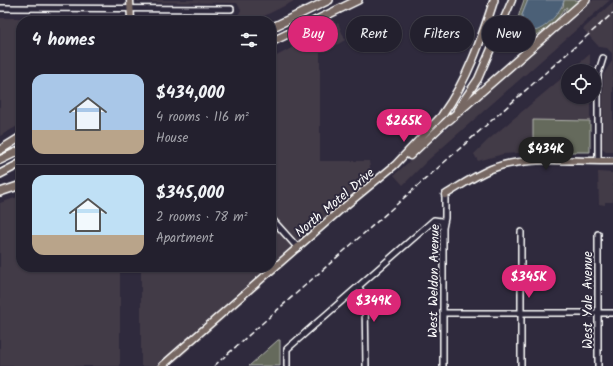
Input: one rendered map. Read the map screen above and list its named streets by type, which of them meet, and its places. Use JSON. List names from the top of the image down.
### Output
{
  "streets": {
    "main road": ["North Motel Drive"],
    "street": ["West Weldon Avenue", "West Yale Avenue"]
  },
  "page": {
    "chip": [
      "Buy",
      "Rent",
      "Filters",
      "New"
    ],
    "heading": "4 homes",
    "list": [
      {
        "name": "$434,000",
        "note": "4 rooms · 116 m² · House"
      },
      {
        "name": "$345,000",
        "note": "2 rooms · 78 m² · Apartment"
      }
    ],
    "price": [
      "$265K",
      "$434K",
      "$345K",
      "$349K"
    ]
  }
}
